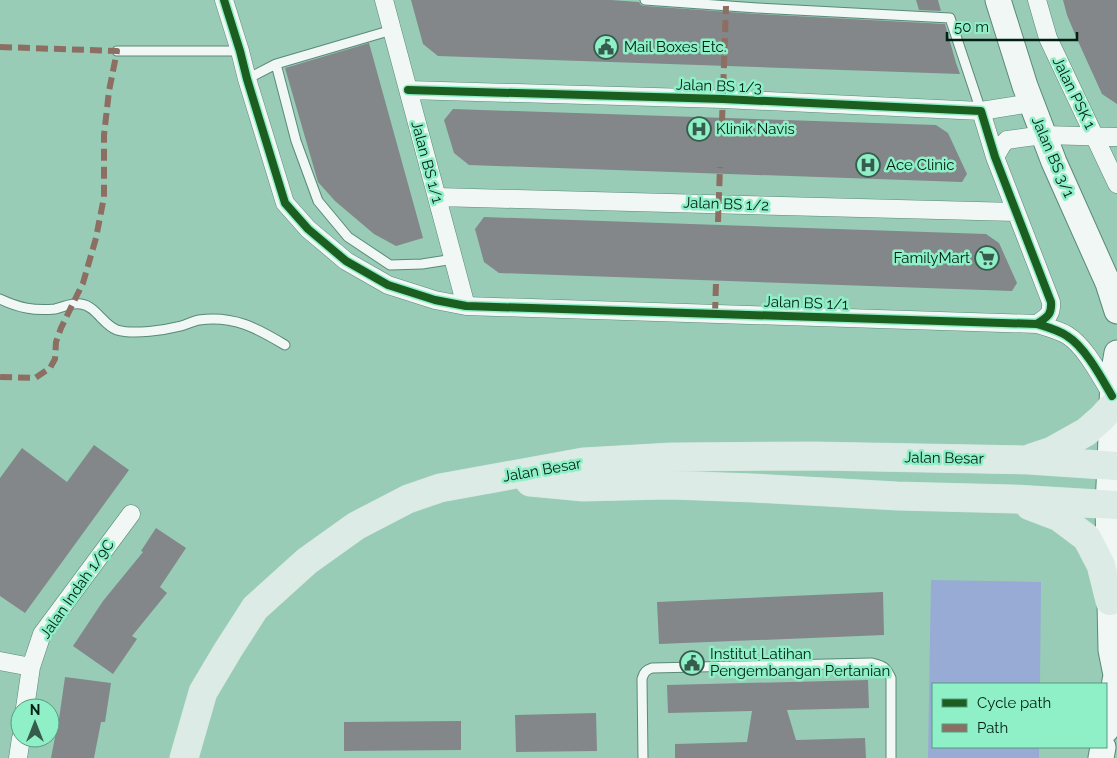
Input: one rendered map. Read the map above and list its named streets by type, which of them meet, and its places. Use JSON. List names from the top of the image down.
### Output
{
  "streets": {
    "main road": ["Jalan Besar"],
    "street": [
      "Jalan BS 1/3",
      "Jalan PSK 1",
      "Jalan BS 3/1",
      "Jalan BS 1/1",
      "Jalan BS 1/2",
      "Jalan Indah 1/9C"
    ]
  },
  "crossings": [
    ["Jalan BS 1/3", "Jalan BS 3/1"],
    ["Jalan BS 1/3", "Jalan BS 1/1"],
    ["Jalan BS 1/1", "Jalan BS 1/2"]
  ],
  "places": {
    "public building": ["Mail Boxes Etc.", "Institut Latihan Pengembangan Pertanian"],
    "hospital": ["Klinik Navis", "Ace Clinic"],
    "supermarket": ["FamilyMart"]
  },
  "legend": ["Cycle path", "Path"],
  "scale_bar": "50 m",
  "north": "top"
}
